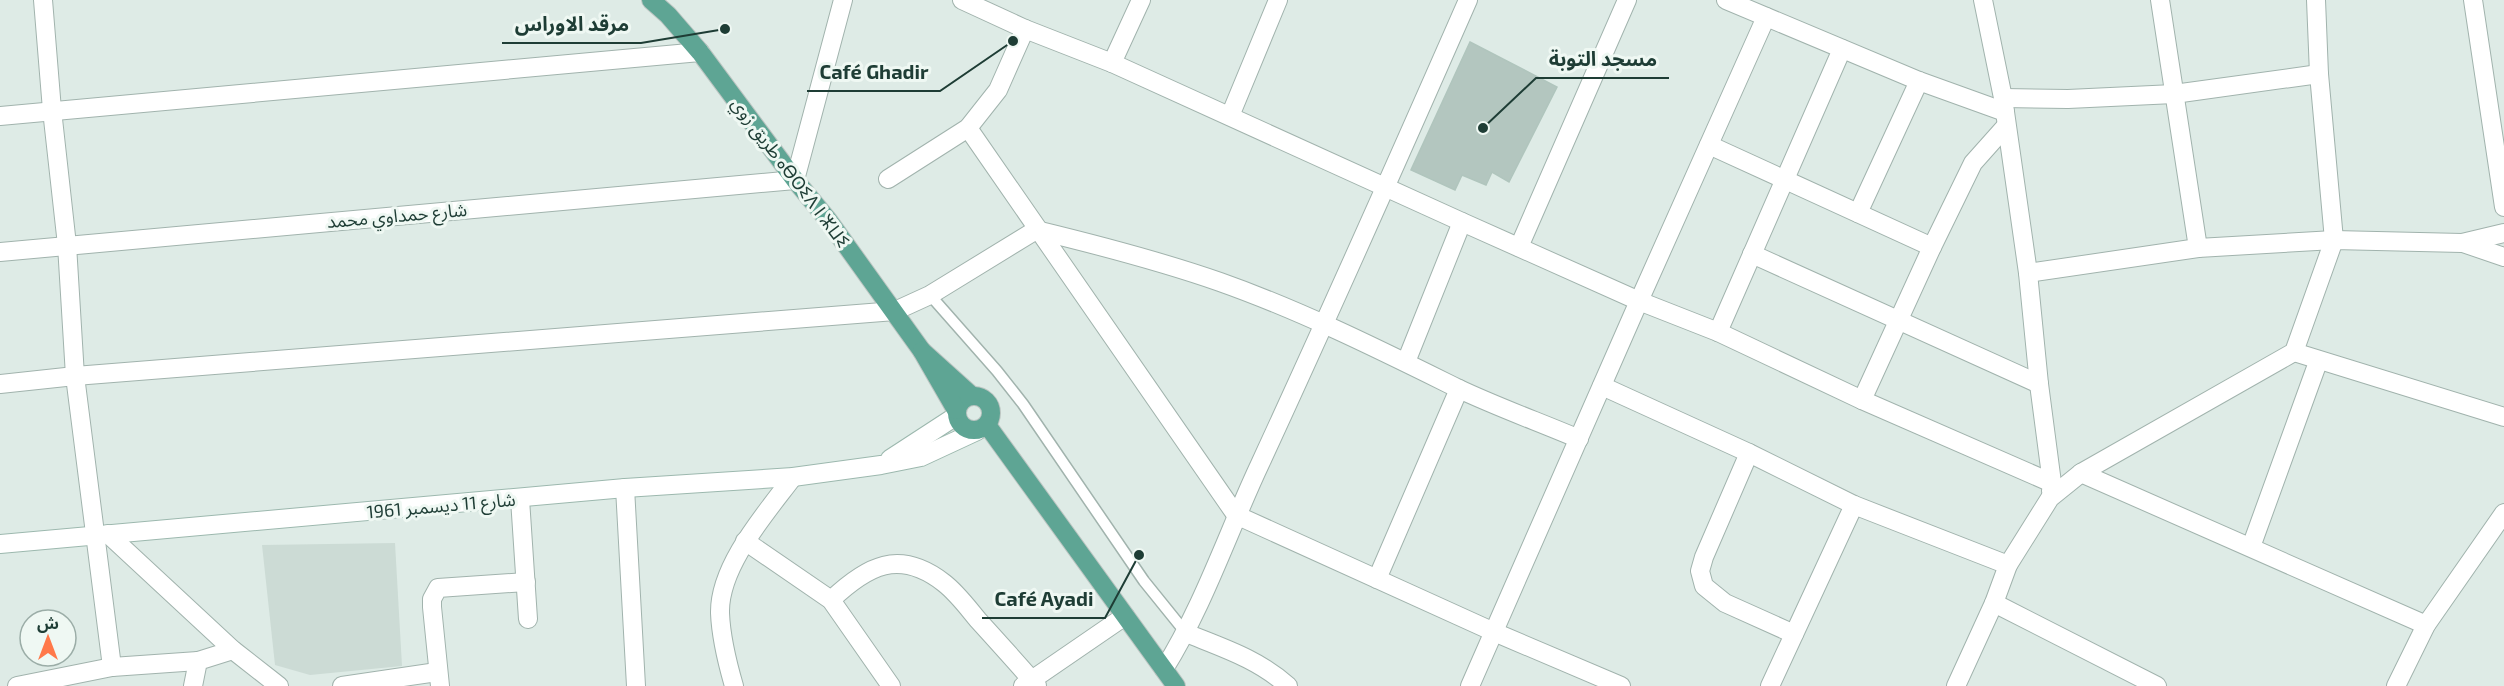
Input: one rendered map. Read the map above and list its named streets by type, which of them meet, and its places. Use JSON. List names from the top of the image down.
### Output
{
  "streets": {
    "main road": ["طريق زوي ⴰⴱⵔⵉⴷ ⵏ ⵣⵡⵉ"],
    "street": ["شارع حمداوي محمد", "شارع 11 ديسمبر 1961"]
  },
  "crossings": [
    ["طريق زوي ⴰⴱⵔⵉⴷ ⵏ ⵣⵡⵉ", "شارع حمداوي محمد"]
  ],
  "places": [
    "مرقد الاوراس",
    "Café Ghadir",
    "مسجد التوبة",
    "Café Ayadi"
  ],
  "north": "top"
}
